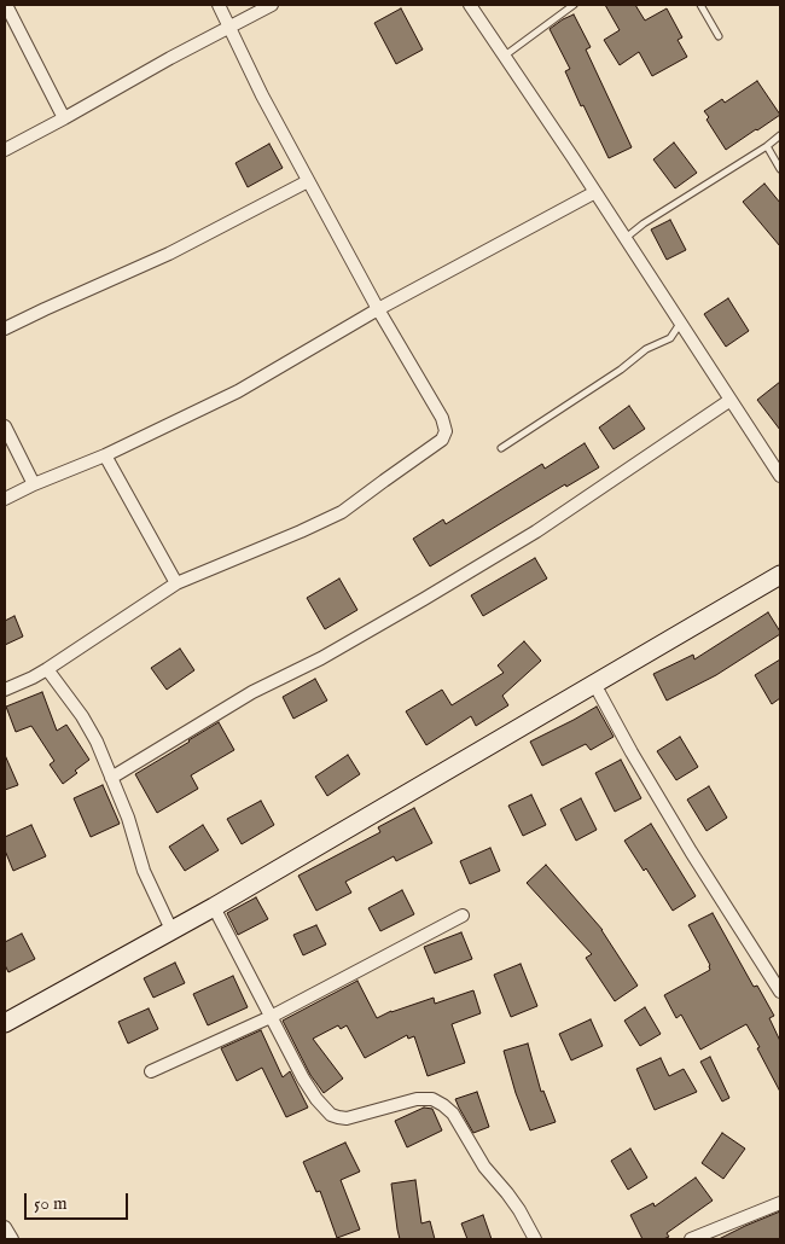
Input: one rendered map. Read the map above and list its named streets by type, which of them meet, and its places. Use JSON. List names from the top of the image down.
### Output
{
  "scale_bar": "50 m"
}
